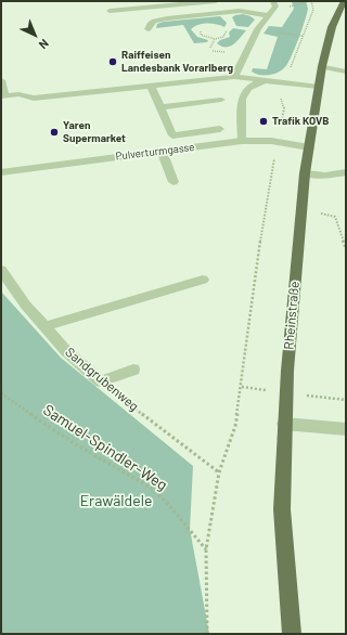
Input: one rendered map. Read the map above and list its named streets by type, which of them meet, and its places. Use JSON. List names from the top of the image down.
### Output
{
  "streets": {
    "main road": ["Rheinstraße"],
    "street": ["Pulverturmgasse", "Sandgrubenweg"],
    "path": ["Samuel-Spindler-Weg"]
  },
  "crossings": [
    ["Pulverturmgasse", "Rheinstraße"]
  ],
  "parks": ["Erawäldele"],
  "places": ["Raiffeisen Landesbank Vorarlberg", "Trafik KOVB", "Yaren Supermarket"],
  "north": "bottom right"
}
